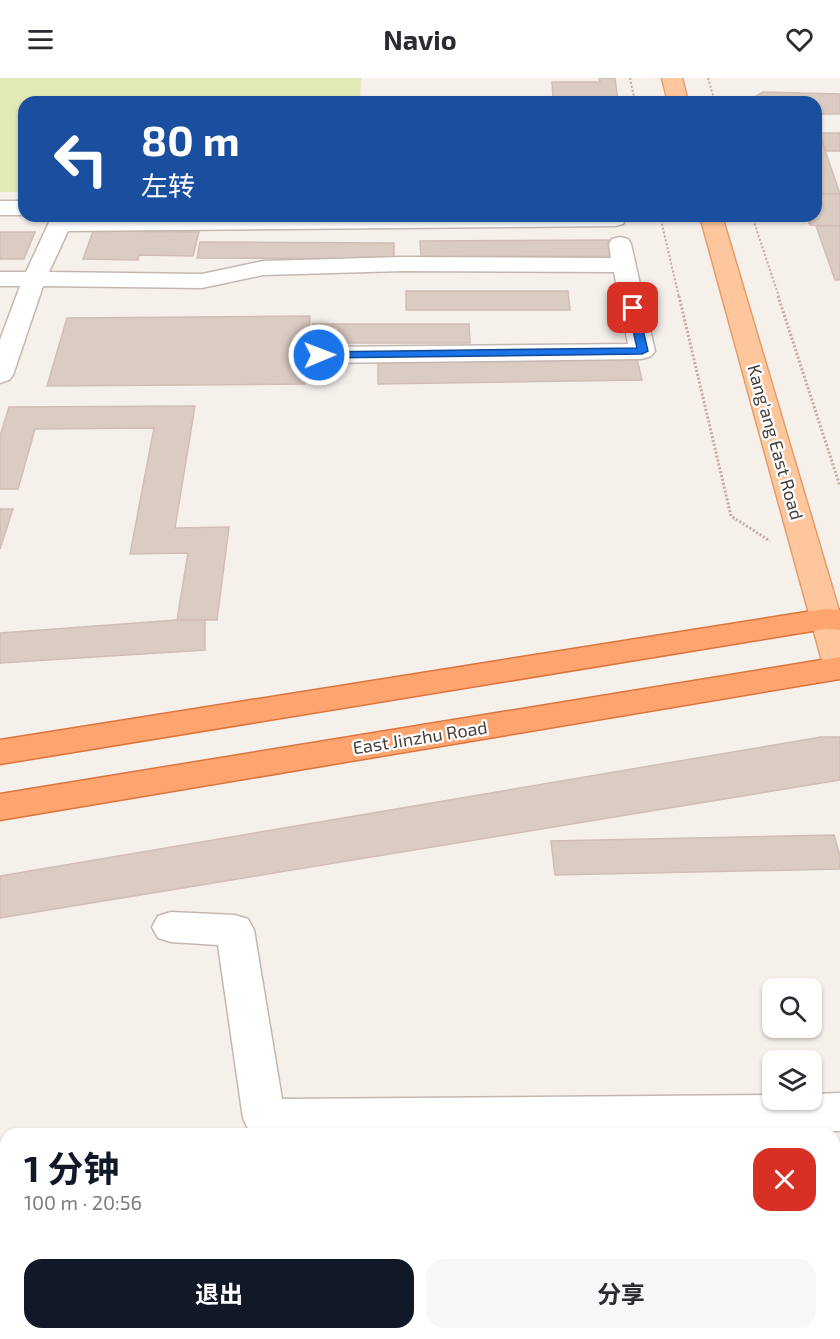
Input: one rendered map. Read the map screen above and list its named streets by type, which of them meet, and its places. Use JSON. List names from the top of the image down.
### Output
{
  "streets": {
    "highway": ["East Jinzhu Road"],
    "main road": ["Kang'ang East Road"]
  },
  "crossings": [
    ["Kang'ang East Road", "East Jinzhu Road"]
  ],
  "page": {
    "header": "Navio",
    "turn": ["80 m", "左转"],
    "heading": ["1 分钟", "100 m · 20:56"],
    "buttons": ["退出", "分享"]
  }
}
